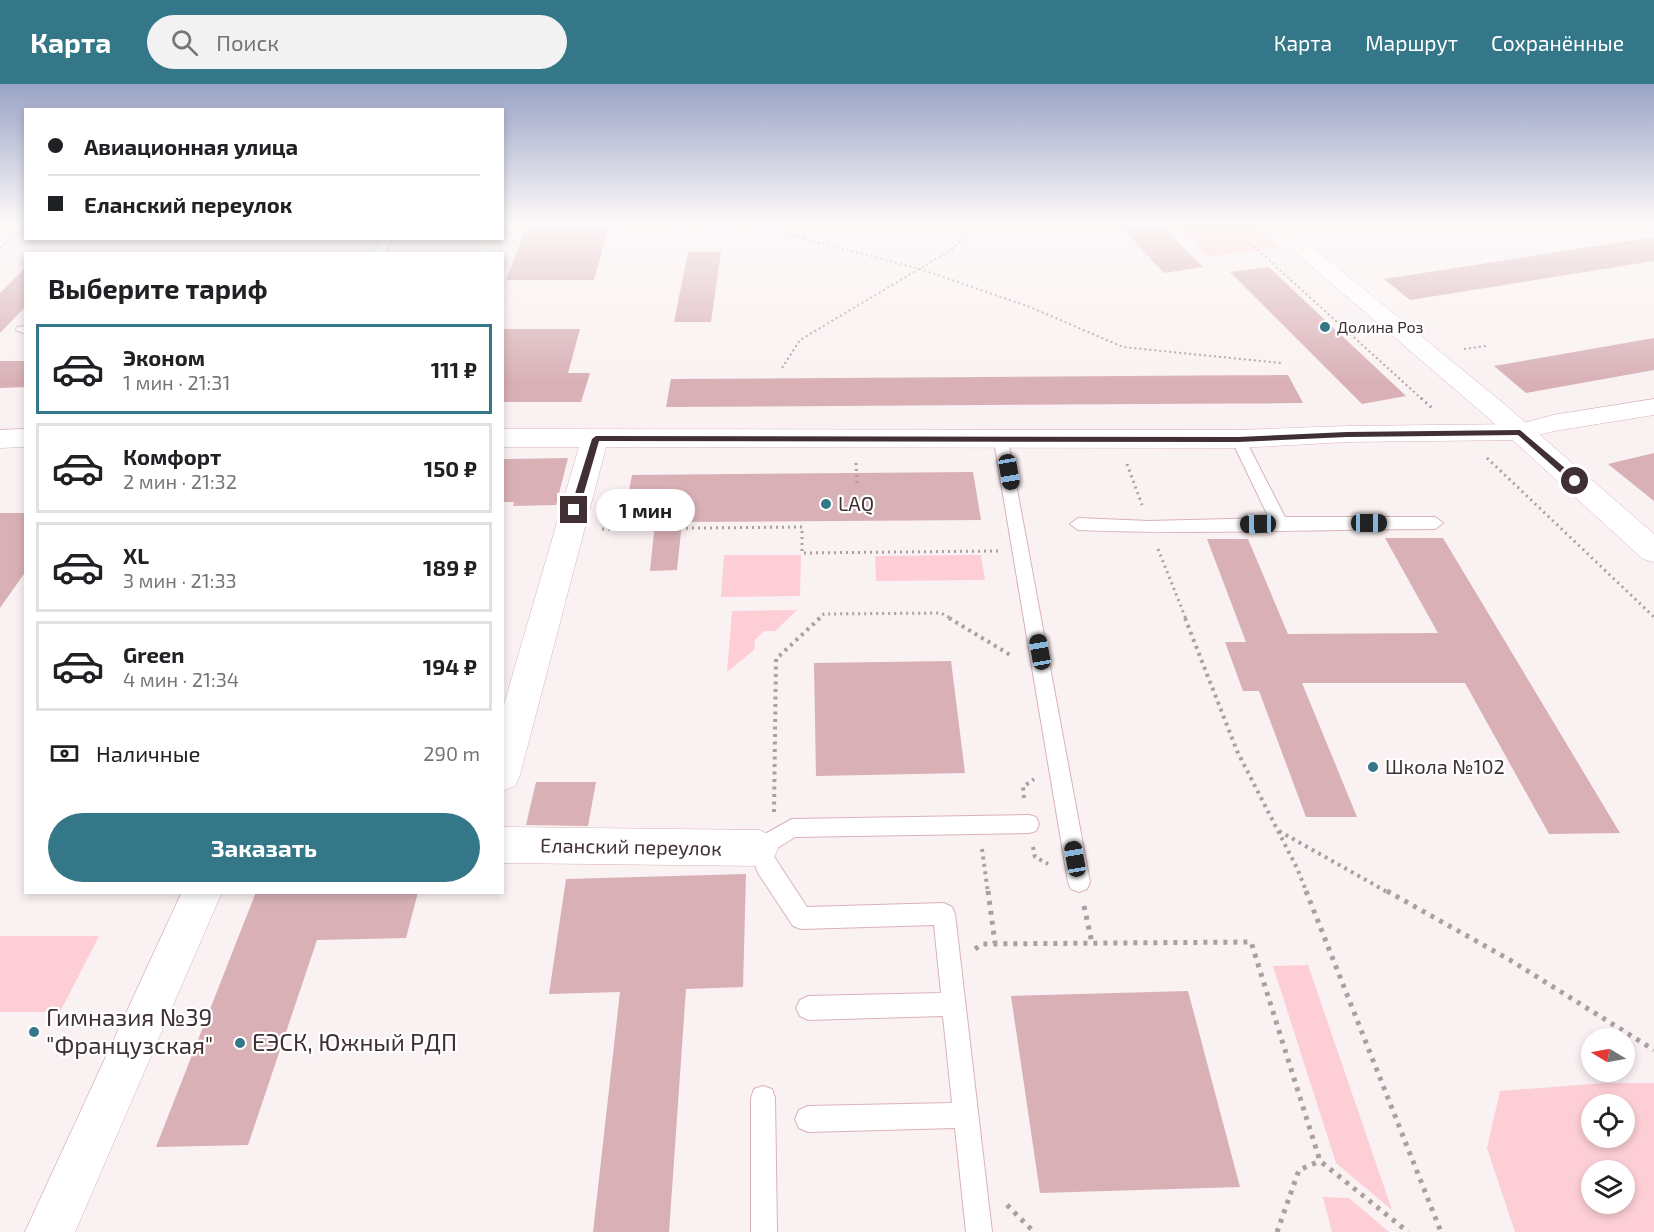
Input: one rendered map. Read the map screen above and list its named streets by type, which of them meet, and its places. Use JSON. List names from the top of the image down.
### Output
{
  "streets": {
    "street": ["Еланский переулок"]
  },
  "places": [
    "Долина Роз",
    "LAQ",
    "Школа №102",
    "Гимназия №39 \"Французская\"",
    "ЕЭСК, Южный РДП"
  ],
  "north": "left",
  "page": {
    "header": "Карта",
    "search": "Поиск",
    "nav": ["Карта", "Маршрут", "Сохранённые"],
    "banner": ["Авиационная улица", "Еланский переулок"],
    "heading": "Выберите тариф",
    "list": [
      {
        "name": "Эконом",
        "note": "1 мин · 21:31",
        "value": "111 ₽"
      },
      {
        "name": "Комфорт",
        "note": "2 мин · 21:32",
        "value": "150 ₽"
      },
      {
        "name": "XL",
        "note": "3 мин · 21:33",
        "value": "189 ₽"
      },
      {
        "name": "Green",
        "note": "4 мин · 21:34",
        "value": "194 ₽"
      }
    ],
    "bubble": "1 мин",
    "pay": ["Наличные", "290 m"],
    "buttons": "Заказать"
  }
}
